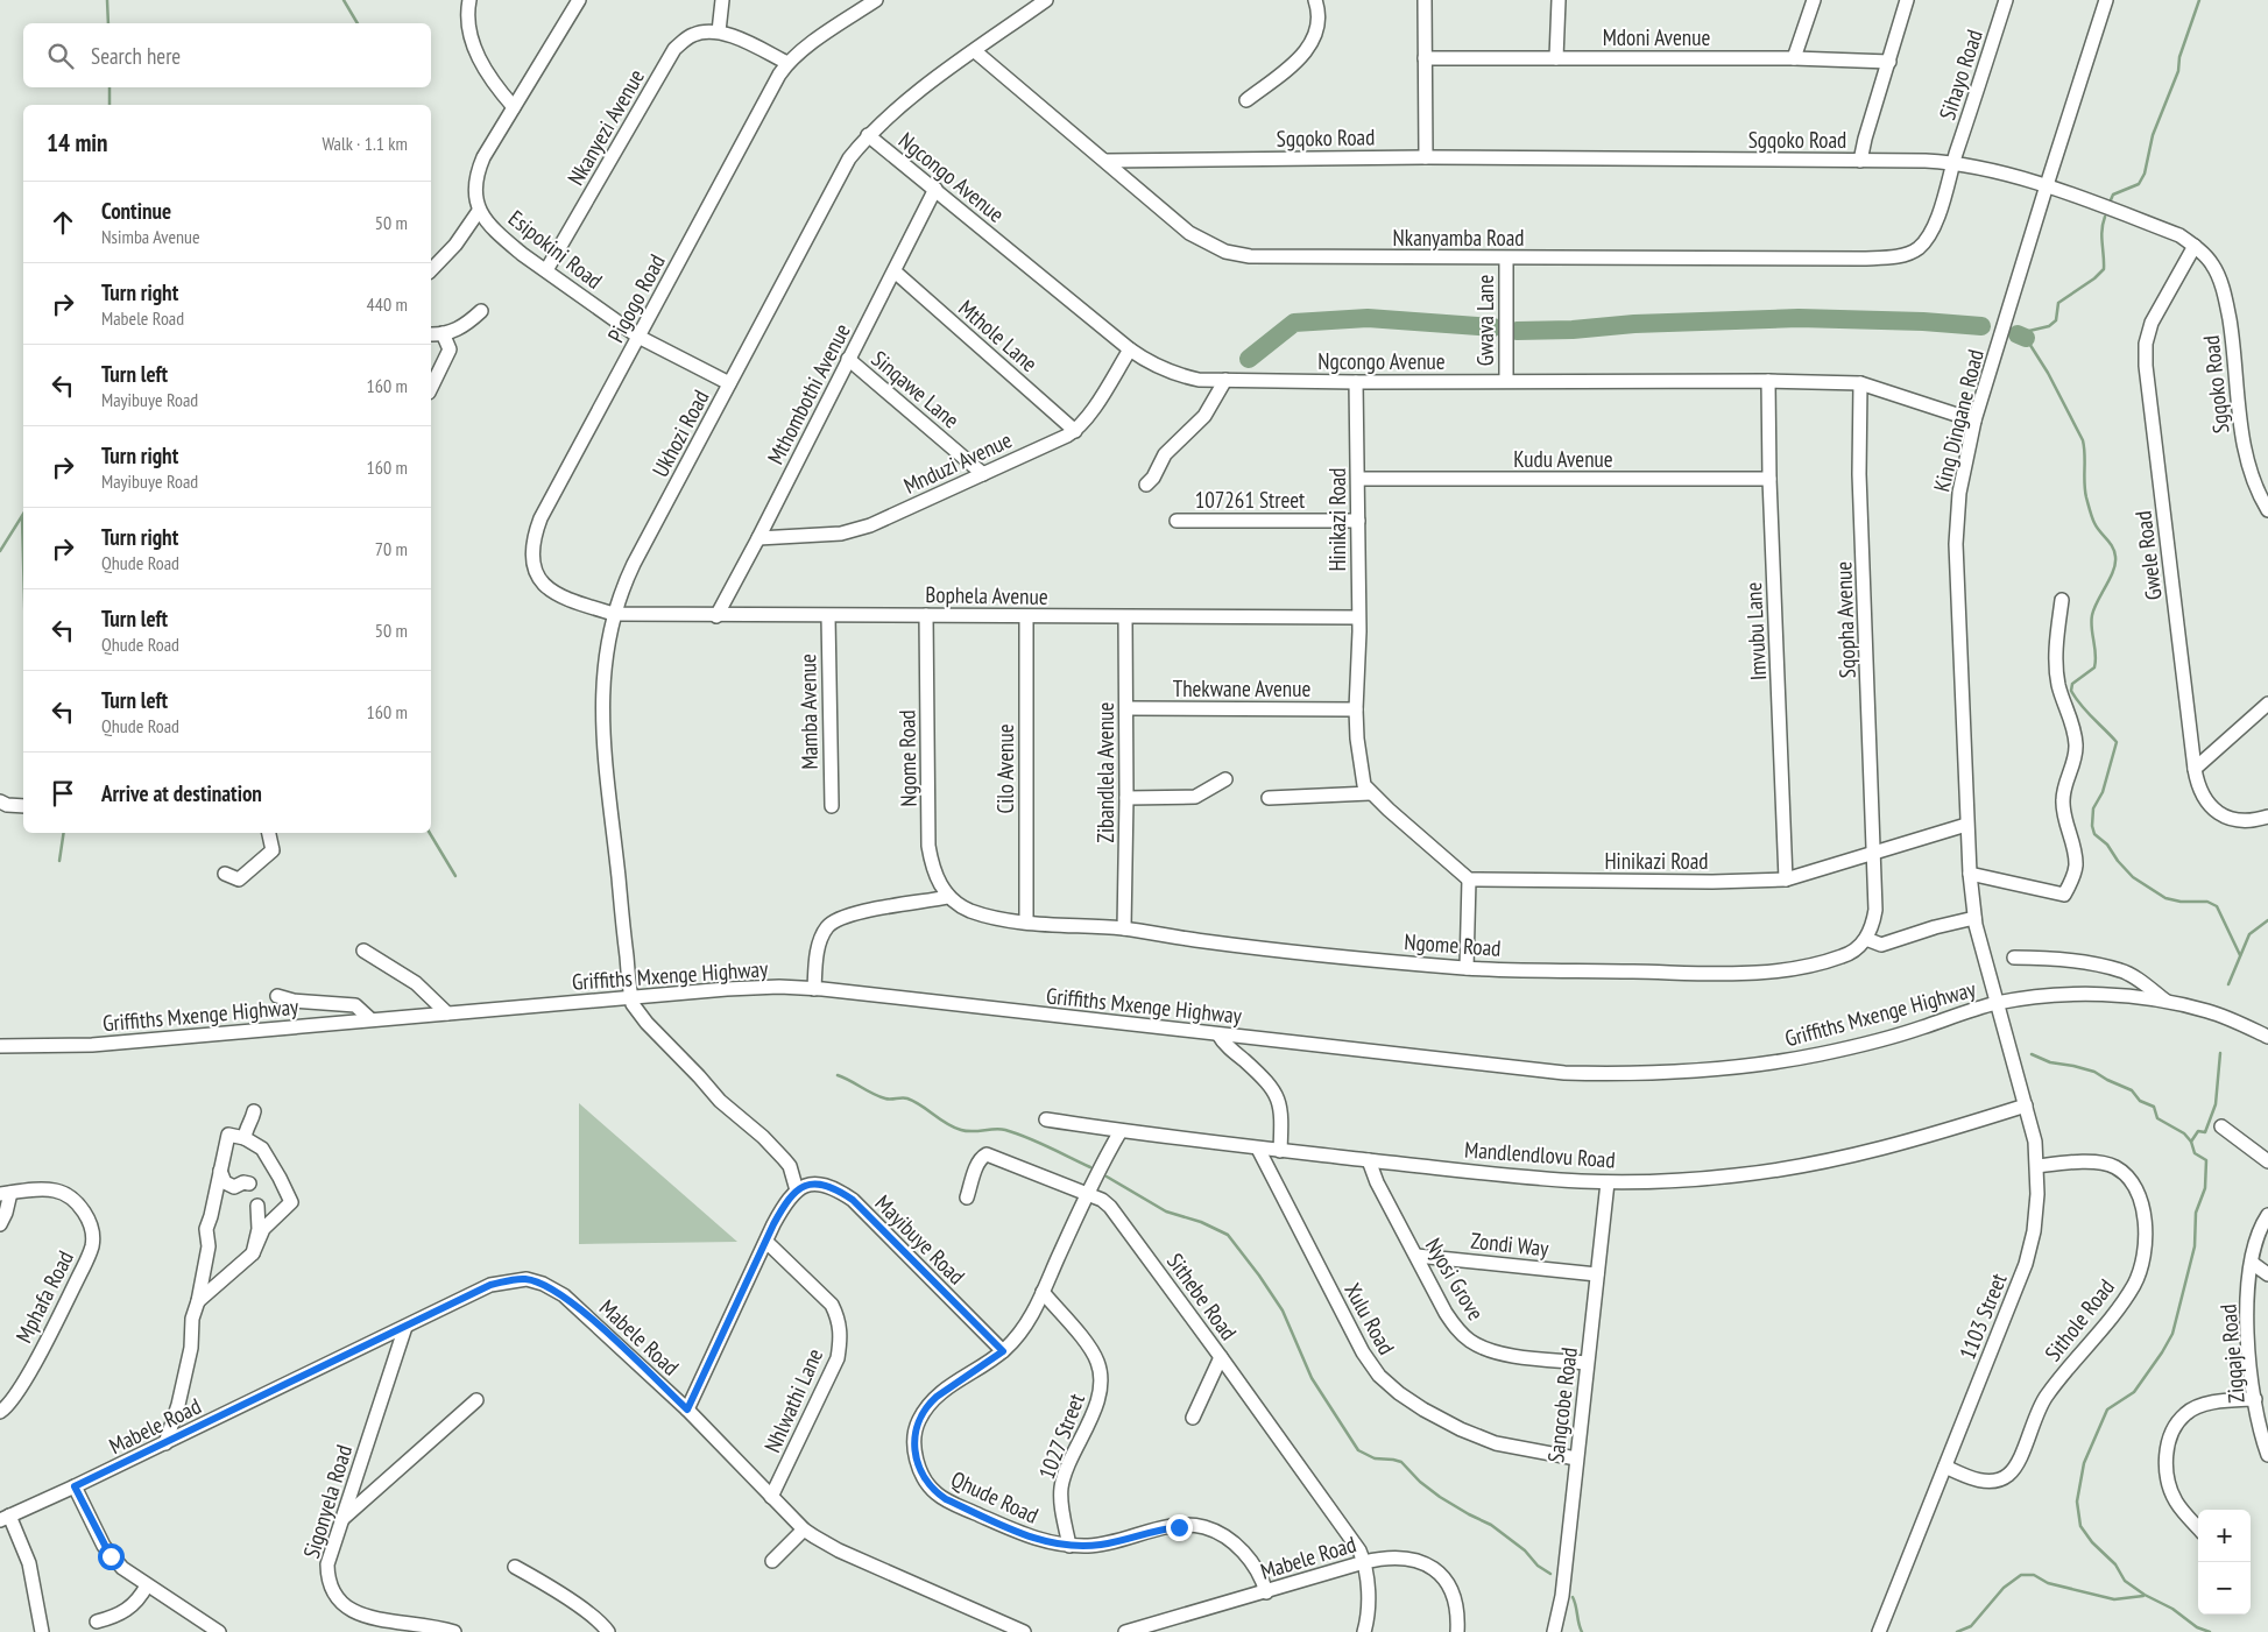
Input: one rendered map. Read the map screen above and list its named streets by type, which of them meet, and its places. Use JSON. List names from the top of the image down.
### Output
{
  "streets": {
    "street": [
      "Mdoni Avenue",
      "Sihayo Road",
      "Nkanyezi Avenue",
      "Sgqoko Road",
      "Ngcongo Avenue",
      "Nkanyamba Road",
      "Esipokini Road",
      "Pigogo Road",
      "Gwava Lane",
      "Mthole Lane",
      "Sinqawe Lane",
      "Mthombothi Avenue",
      "King Dingane Road",
      "Ukhozi Road",
      "Kudu Avenue",
      "Mnduzi Avenue",
      "107261 Street",
      "Hinikazi Road",
      "Gwele Road",
      "Bophela Avenue",
      "Sqopha Avenue",
      "Imvubu Lane",
      "Thekwane Avenue",
      "Mamba Avenue",
      "Ngome Road",
      "Cilo Avenue",
      "Zibandlela Avenue",
      "Griffiths Mxenge Highway",
      "Mandlendlovu Road",
      "Mayibuye Road",
      "Zondi Way",
      "Nyosi Grove",
      "Mphafa Road",
      "Sithebe Road",
      "1103 Street",
      "Xulu Road",
      "Sithole Road",
      "Mabele Road",
      "Zigqaje Road",
      "Nhlwathi Lane",
      "Sangcobe Road",
      "1027 Street",
      "Qhude Road",
      "Sigonyela Road"
    ]
  },
  "crossings": [
    ["Sihayo Road", "Sgqoko Road"],
    ["Sihayo Road", "Nkanyamba Road"],
    ["Nkanyezi Avenue", "Esipokini Road"],
    ["Sgqoko Road", "Nkanyamba Road"],
    ["Sgqoko Road", "King Dingane Road"],
    ["Sgqoko Road", "Gwele Road"],
    ["Ngcongo Avenue", "Gwava Lane"],
    ["Ngcongo Avenue", "Mthombothi Avenue"],
    ["Ngcongo Avenue", "King Dingane Road"],
    ["Ngcongo Avenue", "Ukhozi Road"],
    ["Ngcongo Avenue", "Mnduzi Avenue"],
    ["Ngcongo Avenue", "Hinikazi Road"],
    ["Ngcongo Avenue", "Sqopha Avenue"],
    ["Ngcongo Avenue", "Imvubu Lane"],
    ["Nkanyamba Road", "Gwava Lane"],
    ["Nkanyamba Road", "Ukhozi Road"],
    ["Esipokini Road", "Pigogo Road"],
    ["Esipokini Road", "Ukhozi Road"],
    ["Pigogo Road", "Ukhozi Road"],
    ["Pigogo Road", "Bophela Avenue"],
    ["Mthole Lane", "Mthombothi Avenue"],
    ["Mthole Lane", "Mnduzi Avenue"],
    ["Sinqawe Lane", "Mthombothi Avenue"],
    ["Sinqawe Lane", "Mnduzi Avenue"],
    ["Mthombothi Avenue", "Mnduzi Avenue"],
    ["Mthombothi Avenue", "Bophela Avenue"],
    ["King Dingane Road", "Hinikazi Road"],
    ["King Dingane Road", "Griffiths Mxenge Highway"],
    ["King Dingane Road", "1103 Street"],
    ["Ukhozi Road", "Bophela Avenue"],
    ["Ukhozi Road", "Griffiths Mxenge Highway"],
    ["Kudu Avenue", "Hinikazi Road"],
    ["Kudu Avenue", "Imvubu Lane"],
    ["107261 Street", "Hinikazi Road"],
    ["Hinikazi Road", "Bophela Avenue"],
    ["Hinikazi Road", "Sqopha Avenue"],
    ["Hinikazi Road", "Imvubu Lane"],
    ["Hinikazi Road", "Thekwane Avenue"],
    ["Bophela Avenue", "Mamba Avenue"],
    ["Bophela Avenue", "Ngome Road"],
    ["Bophela Avenue", "Cilo Avenue"],
    ["Bophela Avenue", "Zibandlela Avenue"],
    ["Thekwane Avenue", "Zibandlela Avenue"],
    ["Ngome Road", "Cilo Avenue"],
    ["Ngome Road", "Zibandlela Avenue"],
    ["Griffiths Mxenge Highway", "1103 Street"],
    ["Mandlendlovu Road", "Nyosi Grove"],
    ["Mandlendlovu Road", "1103 Street"],
    ["Mandlendlovu Road", "Xulu Road"],
    ["Mandlendlovu Road", "Sangcobe Road"],
    ["Mandlendlovu Road", "Qhude Road"],
    ["Mayibuye Road", "Qhude Road"],
    ["Zondi Way", "Nyosi Grove"],
    ["Zondi Way", "Sangcobe Road"],
    ["Nyosi Grove", "Sangcobe Road"],
    ["Sithebe Road", "Mabele Road"],
    ["Sithebe Road", "Qhude Road"],
    ["1103 Street", "Sithole Road"],
    ["Xulu Road", "Sangcobe Road"],
    ["Mabele Road", "Nhlwathi Lane"],
    ["Mabele Road", "Qhude Road"],
    ["Mabele Road", "Sigonyela Road"],
    ["1027 Street", "Qhude Road"]
  ],
  "page": {
    "search": "Search here",
    "heading": ["14 min", "Walk · 1.1 km"],
    "list": [
      ["Continue", "Nsimba Avenue", "50 m"],
      ["Turn right", "Mabele Road", "440 m"],
      ["Turn left", "Mayibuye Road", "160 m"],
      ["Turn right", "Mayibuye Road", "160 m"],
      ["Turn right", "Qhude Road", "70 m"],
      ["Turn left", "Qhude Road", "50 m"],
      ["Turn left", "Qhude Road", "160 m"],
      "Arrive at destination"
    ],
    "map_buttons": ["+", "−"]
  }
}
